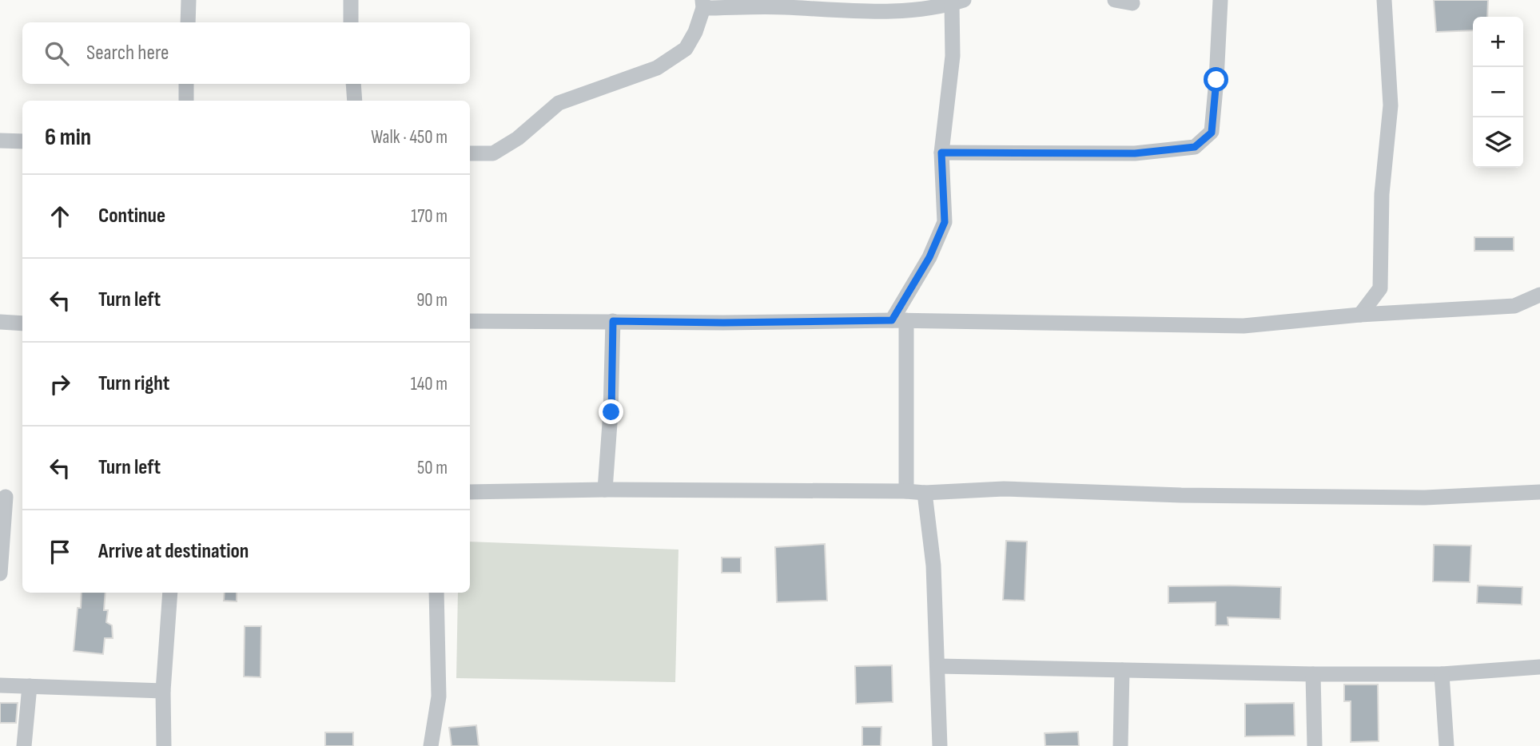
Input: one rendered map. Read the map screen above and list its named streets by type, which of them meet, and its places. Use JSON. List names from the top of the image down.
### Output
{
  "page": {
    "map_buttons": ["+", "−"],
    "search": "Search here",
    "heading": ["6 min", "Walk · 450 m"],
    "list": [
      ["Continue", "170 m"],
      ["Turn left", "90 m"],
      ["Turn right", "140 m"],
      ["Turn left", "50 m"],
      "Arrive at destination"
    ]
  }
}
